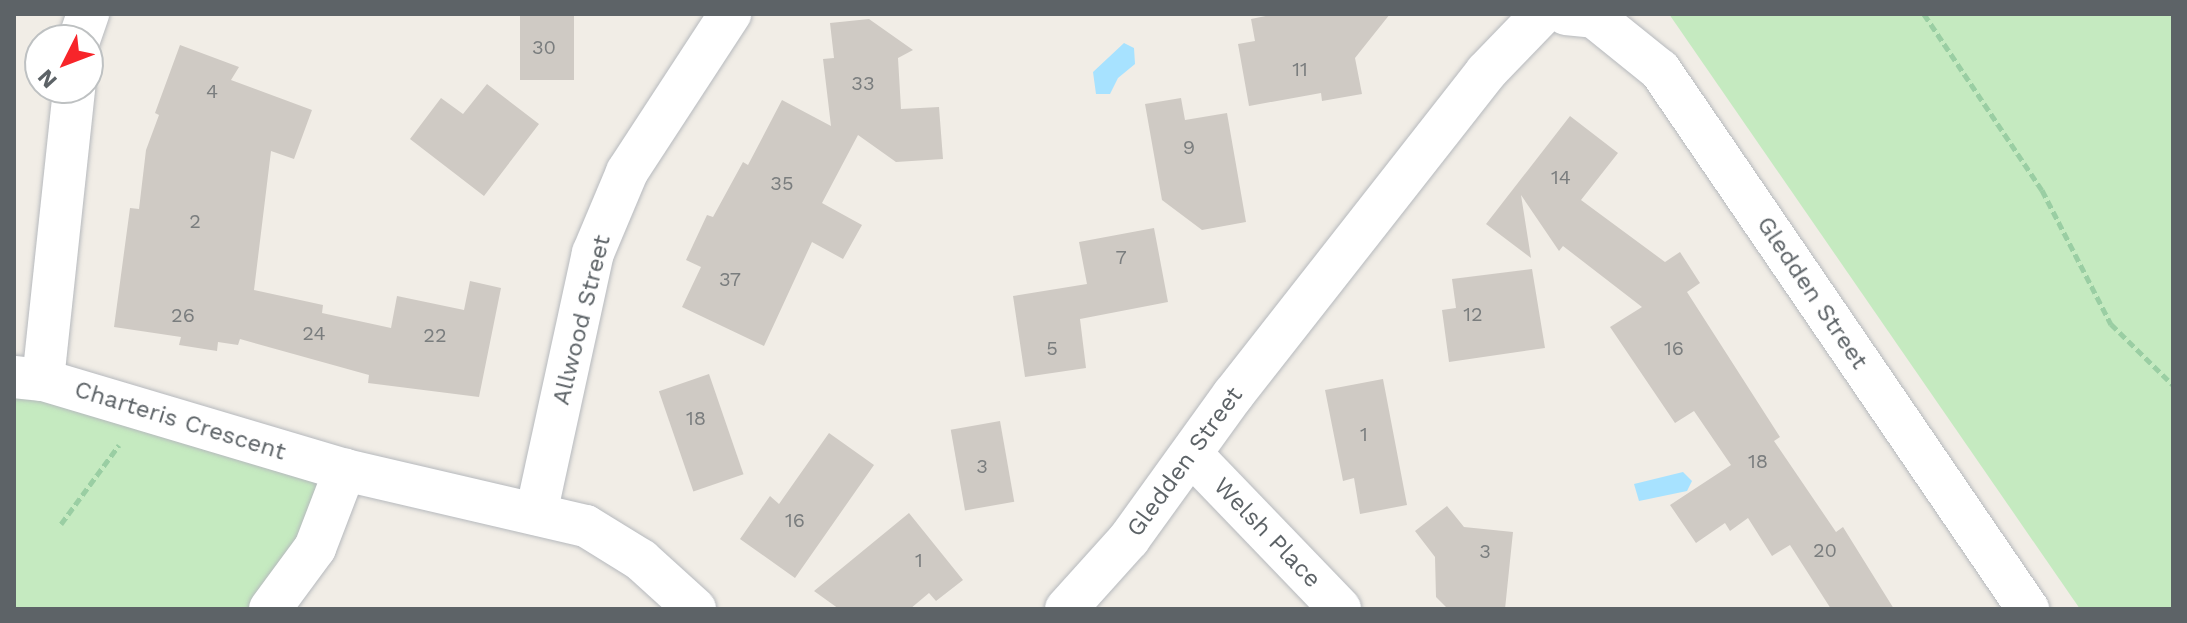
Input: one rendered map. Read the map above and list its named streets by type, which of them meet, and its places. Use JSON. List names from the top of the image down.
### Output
{
  "streets": {
    "street": [
      "Gledden Street",
      "Allwood Street",
      "Charteris Crescent",
      "Welsh Place"
    ]
  },
  "crossings": [
    ["Gledden Street", "Welsh Place"],
    ["Allwood Street", "Charteris Crescent"]
  ],
  "house_numbers": [
    "30",
    "11",
    "33",
    "4",
    "9",
    "14",
    "35",
    "2",
    "7",
    "37",
    "12",
    "26",
    "24",
    "22",
    "5",
    "16",
    "18",
    "1",
    "18",
    "3",
    "16",
    "20",
    "3",
    "1"
  ],
  "north": "bottom left"
}
